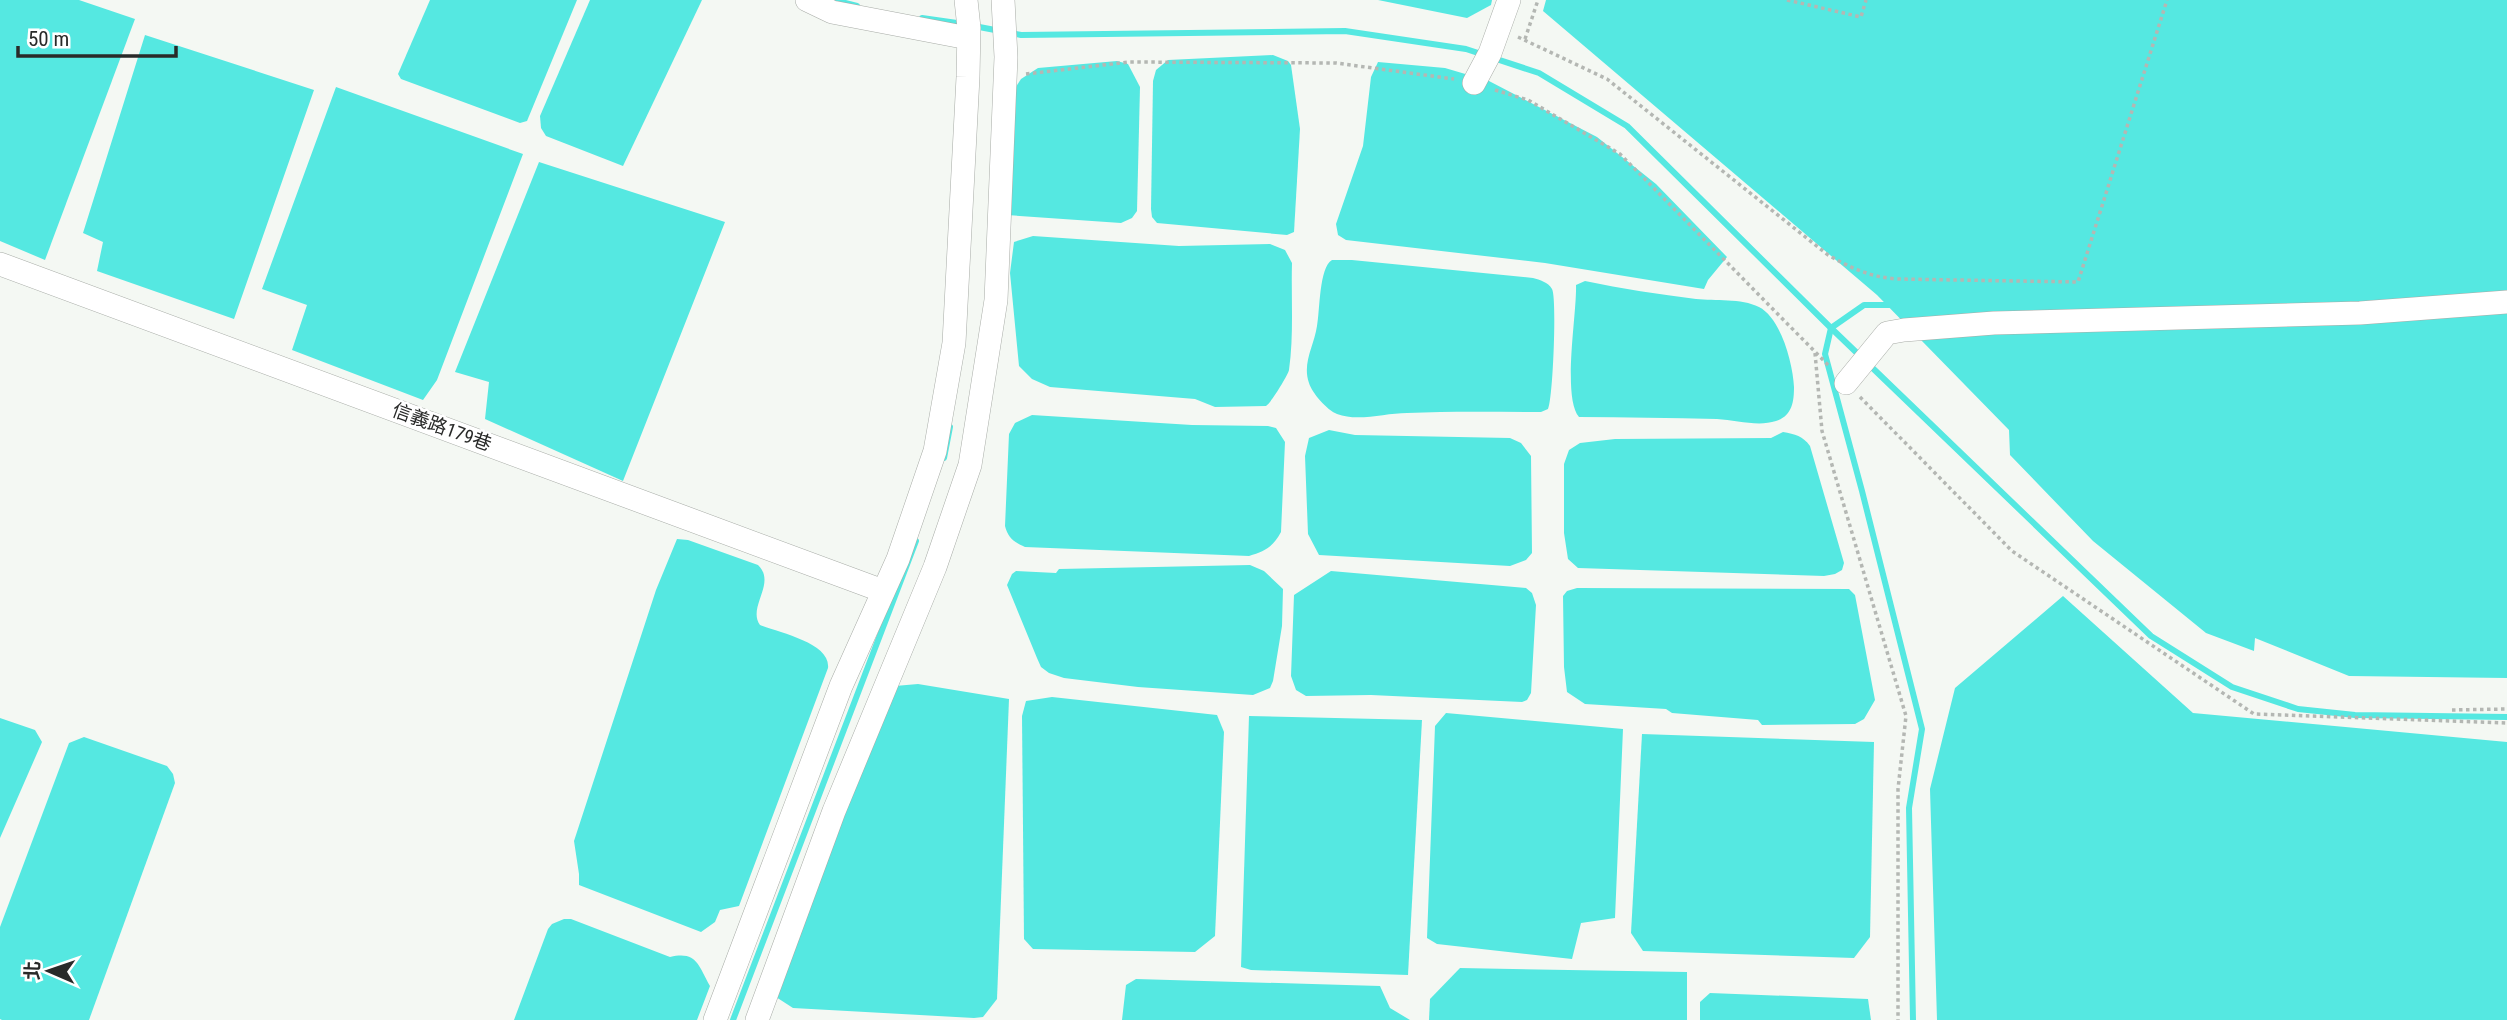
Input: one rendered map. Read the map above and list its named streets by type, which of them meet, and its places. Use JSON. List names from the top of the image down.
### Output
{
  "streets": {
    "street": ["信義路179巷"]
  },
  "scale_bar": "50 m",
  "north": "left"
}
